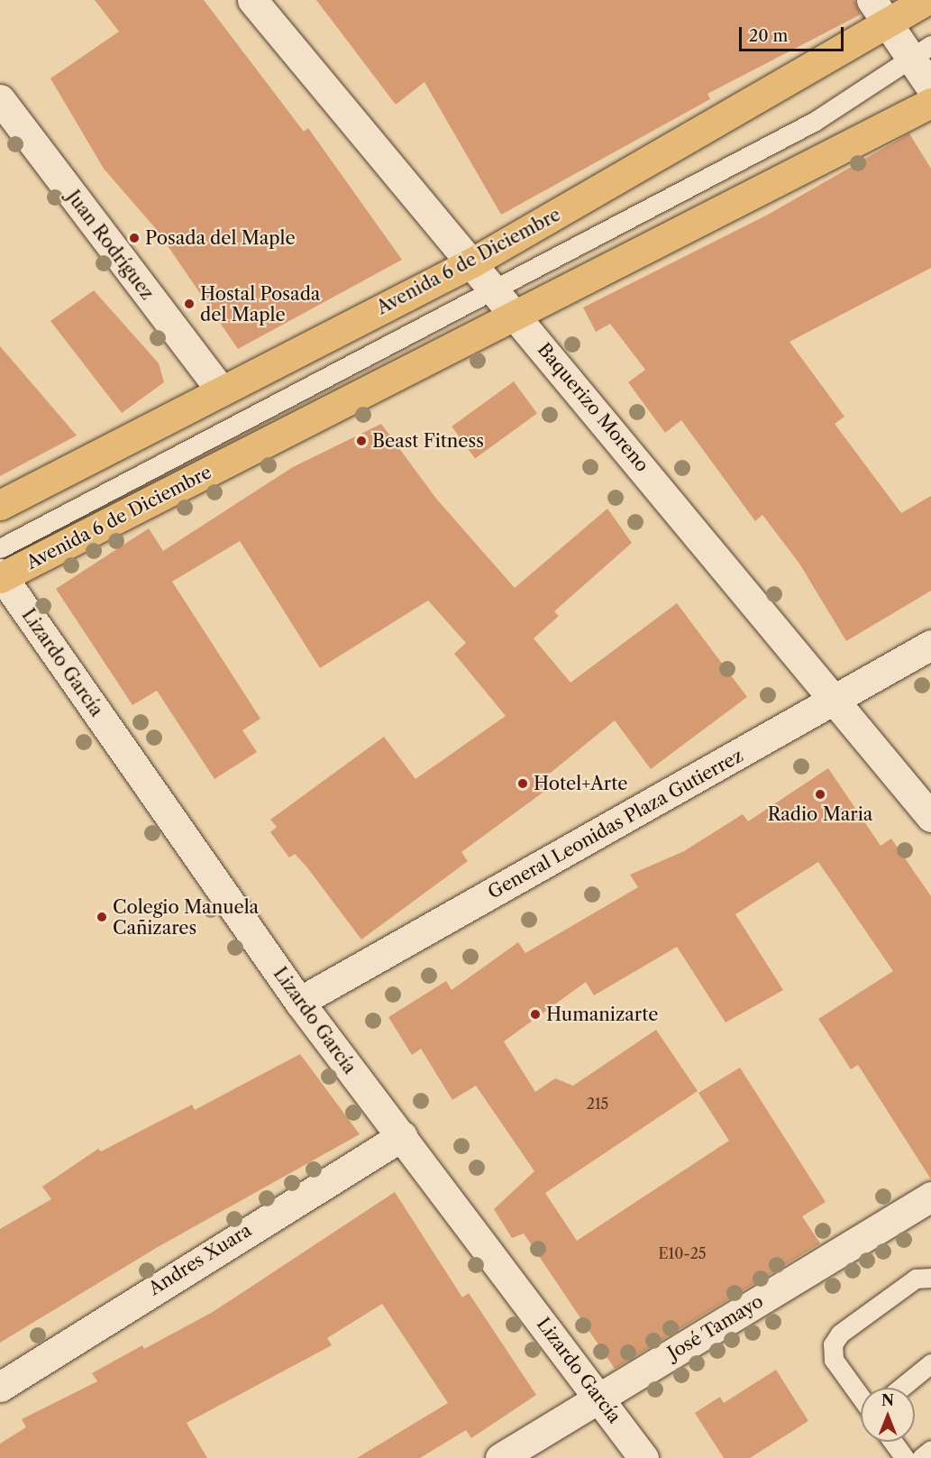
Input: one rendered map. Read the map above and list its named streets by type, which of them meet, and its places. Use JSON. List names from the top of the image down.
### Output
{
  "streets": {
    "main road": ["Avenida 6 de Diciembre"],
    "street": [
      "Juan Rodríguez",
      "Baquerizo Moreno",
      "Lizardo García",
      "General Leonidas Plaza Gutierrez",
      "Andres Xuara",
      "José Tamayo"
    ]
  },
  "crossings": [
    ["Juan Rodríguez", "Avenida 6 de Diciembre"],
    ["Avenida 6 de Diciembre", "Baquerizo Moreno"],
    ["Avenida 6 de Diciembre", "Lizardo García"],
    ["Baquerizo Moreno", "General Leonidas Plaza Gutierrez"],
    ["Lizardo García", "General Leonidas Plaza Gutierrez"],
    ["Lizardo García", "Andres Xuara"],
    ["Lizardo García", "José Tamayo"]
  ],
  "places": [
    "Posada del Maple",
    "Hostal Posada del Maple",
    "Beast Fitness",
    "Hotel+Arte",
    "Radio Maria",
    "Colegio Manuela Cañizares",
    "Humanizarte"
  ],
  "house_numbers": ["215", "E10-25"],
  "scale_bar": "20 m",
  "north": "top"
}
